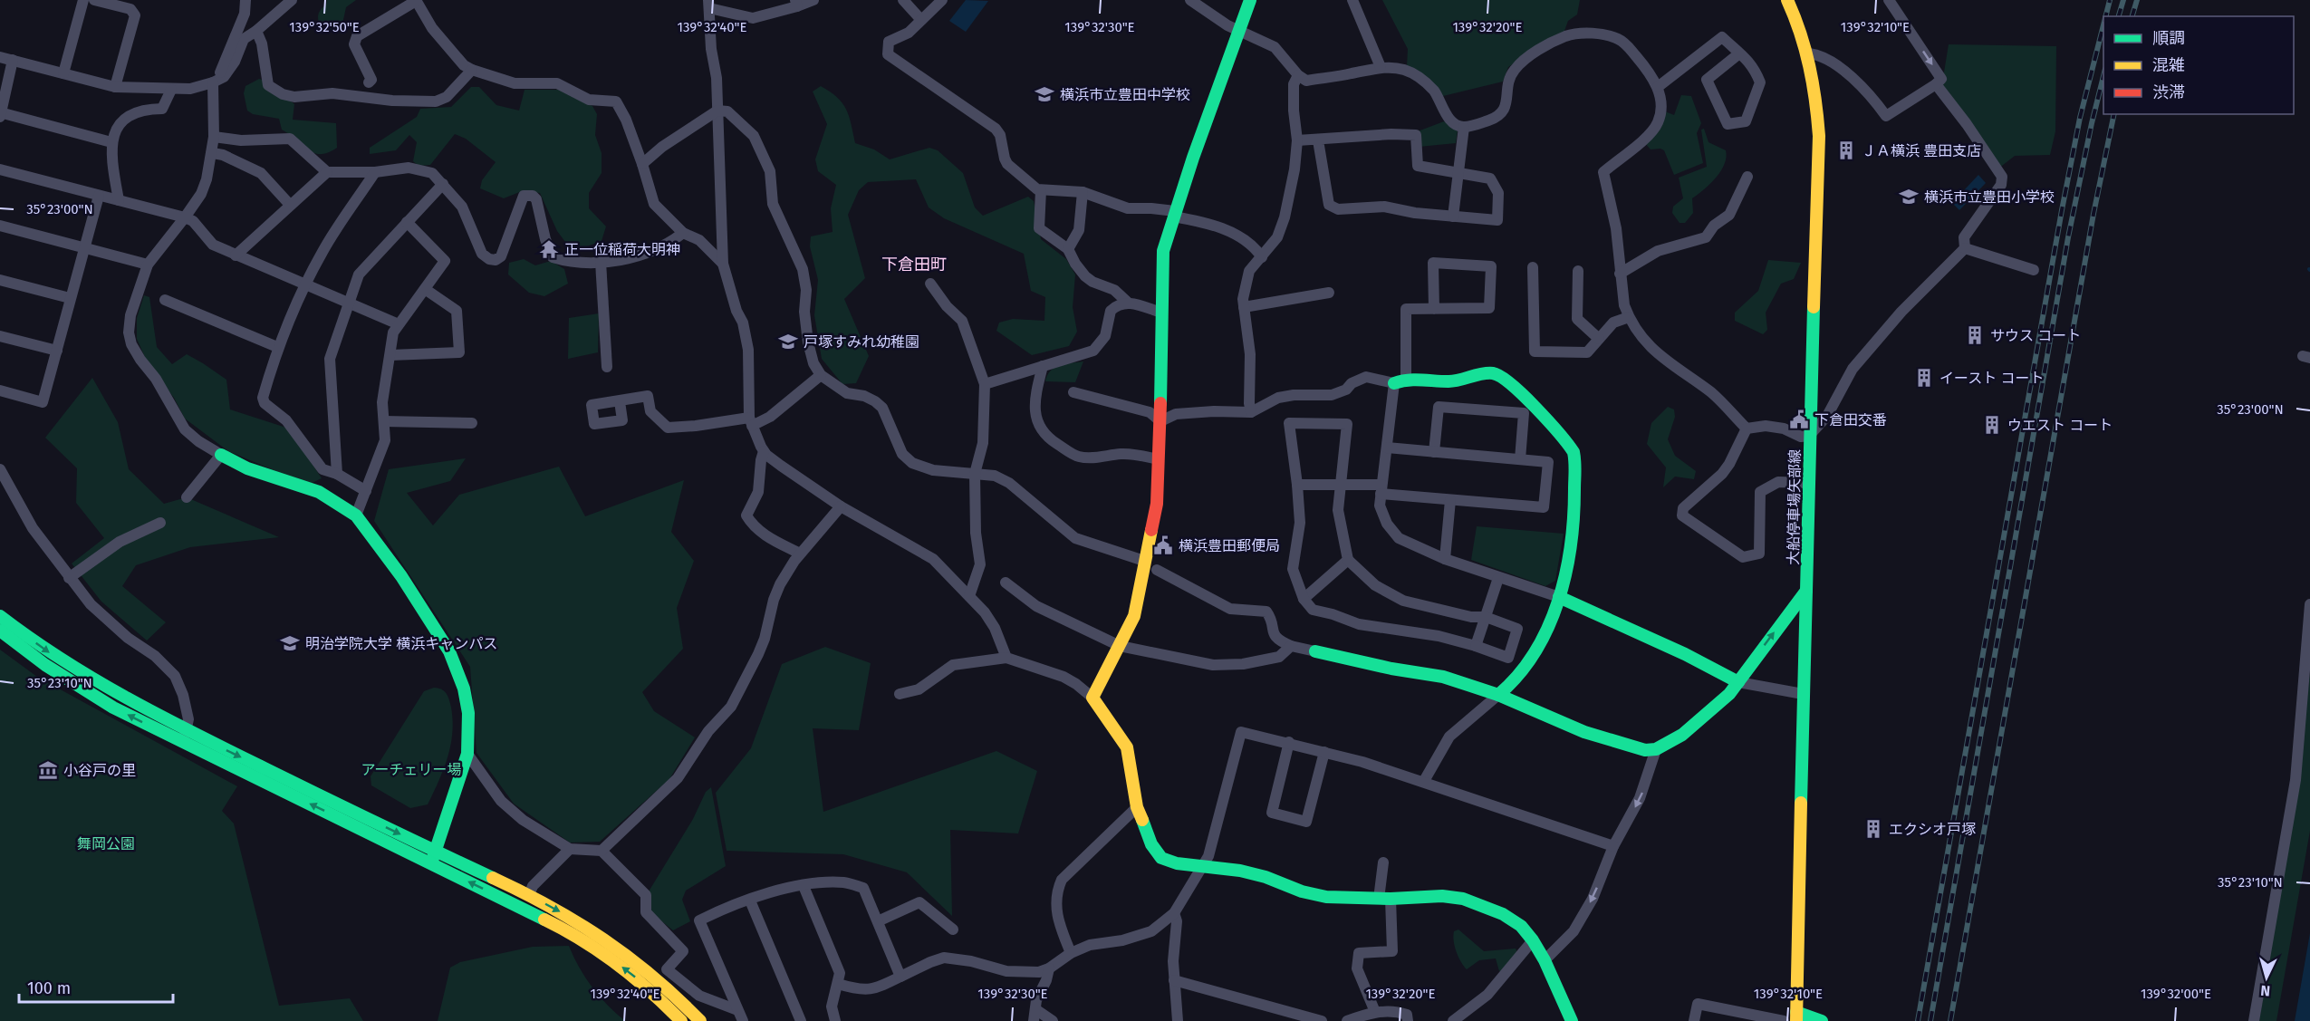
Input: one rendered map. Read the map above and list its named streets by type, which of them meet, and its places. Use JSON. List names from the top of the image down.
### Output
{
  "streets": {
    "street": ["大船停車場矢部線"]
  },
  "districts": ["下倉田町"],
  "parks": ["アーチェリー場", "舞岡公園"],
  "places": {
    "school or university": [
      "横浜市立豊田中学校",
      "横浜市立豊田小学校",
      "戸塚すみれ幼稚園",
      "明治学院大学 横浜キャンパス"
    ],
    "building": [
      "ＪＡ横浜 豊田支店",
      "サウス コート",
      "イースト コート",
      "ウエスト コート",
      "エクシオ戸塚"
    ],
    "temple": ["正一位稲荷大明神"],
    "public building": ["下倉田交番", "横浜豊田郵便局"],
    "museum": ["小谷戸の里"]
  },
  "legend": ["順調", "混雑", "渋滞"],
  "scale_bar": "100 m",
  "north": "bottom",
  "coordinates": [
    "139°32'50\"E",
    "139°32'40\"E",
    "139°32'30\"E",
    "139°32'20\"E",
    "139°32'10\"E",
    "35°23'00\"N",
    "35°23'10\"N",
    "139°32'00\"E"
  ]
}
